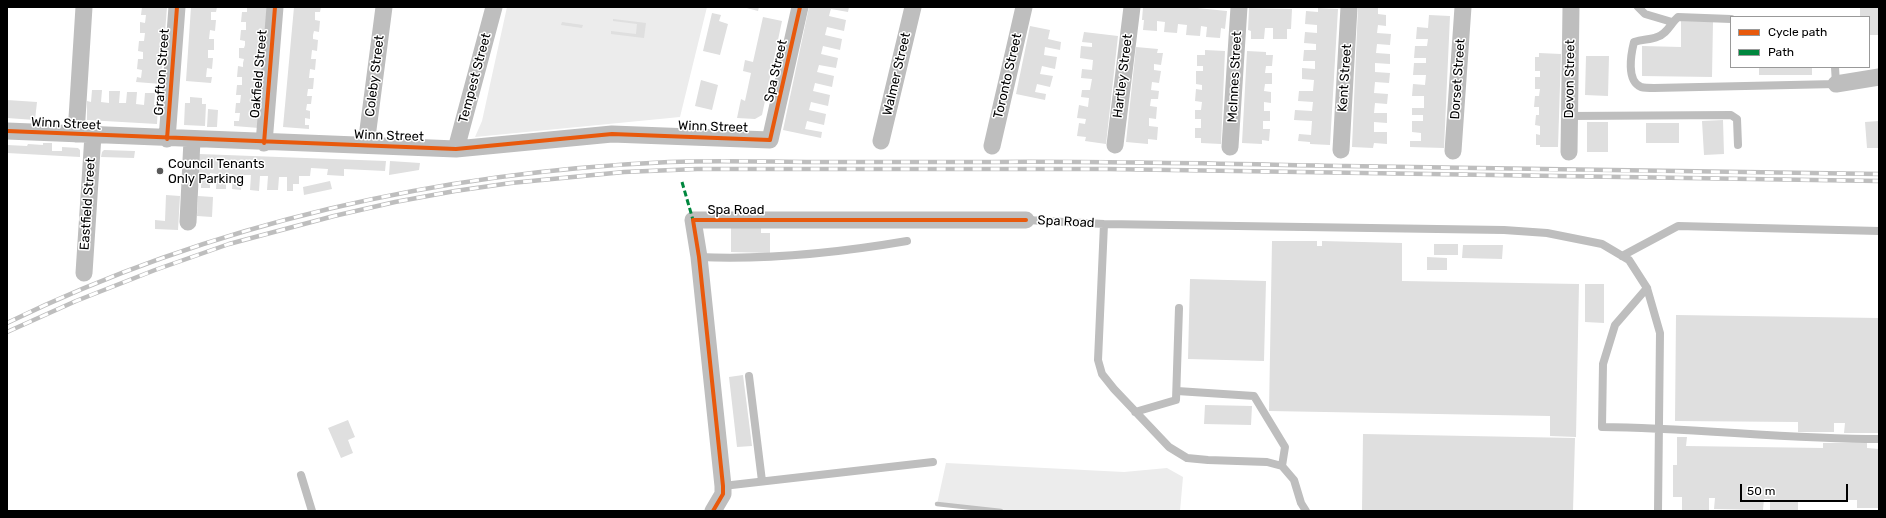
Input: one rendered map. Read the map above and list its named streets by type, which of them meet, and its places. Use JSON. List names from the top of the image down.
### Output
{
  "streets": {
    "street": [
      "Spa Street",
      "Grafton Street",
      "Oakfield Street",
      "Walmer Street",
      "Coleby Street",
      "Toronto Street",
      "Hartley Street",
      "McInnes Street",
      "Tempest Street",
      "Kent Street",
      "Dorset Street",
      "Devon Street",
      "Winn Street",
      "Eastfield Street",
      "Spa Road"
    ]
  },
  "crossings": [
    ["Spa Street", "Winn Street"],
    ["Grafton Street", "Winn Street"],
    ["Oakfield Street", "Winn Street"],
    ["Coleby Street", "Winn Street"],
    ["Tempest Street", "Winn Street"],
    ["Winn Street", "Eastfield Street"]
  ],
  "places": ["Council Tenants Only Parking"],
  "legend": ["Cycle path", "Path"],
  "scale_bar": "50 m"
}
